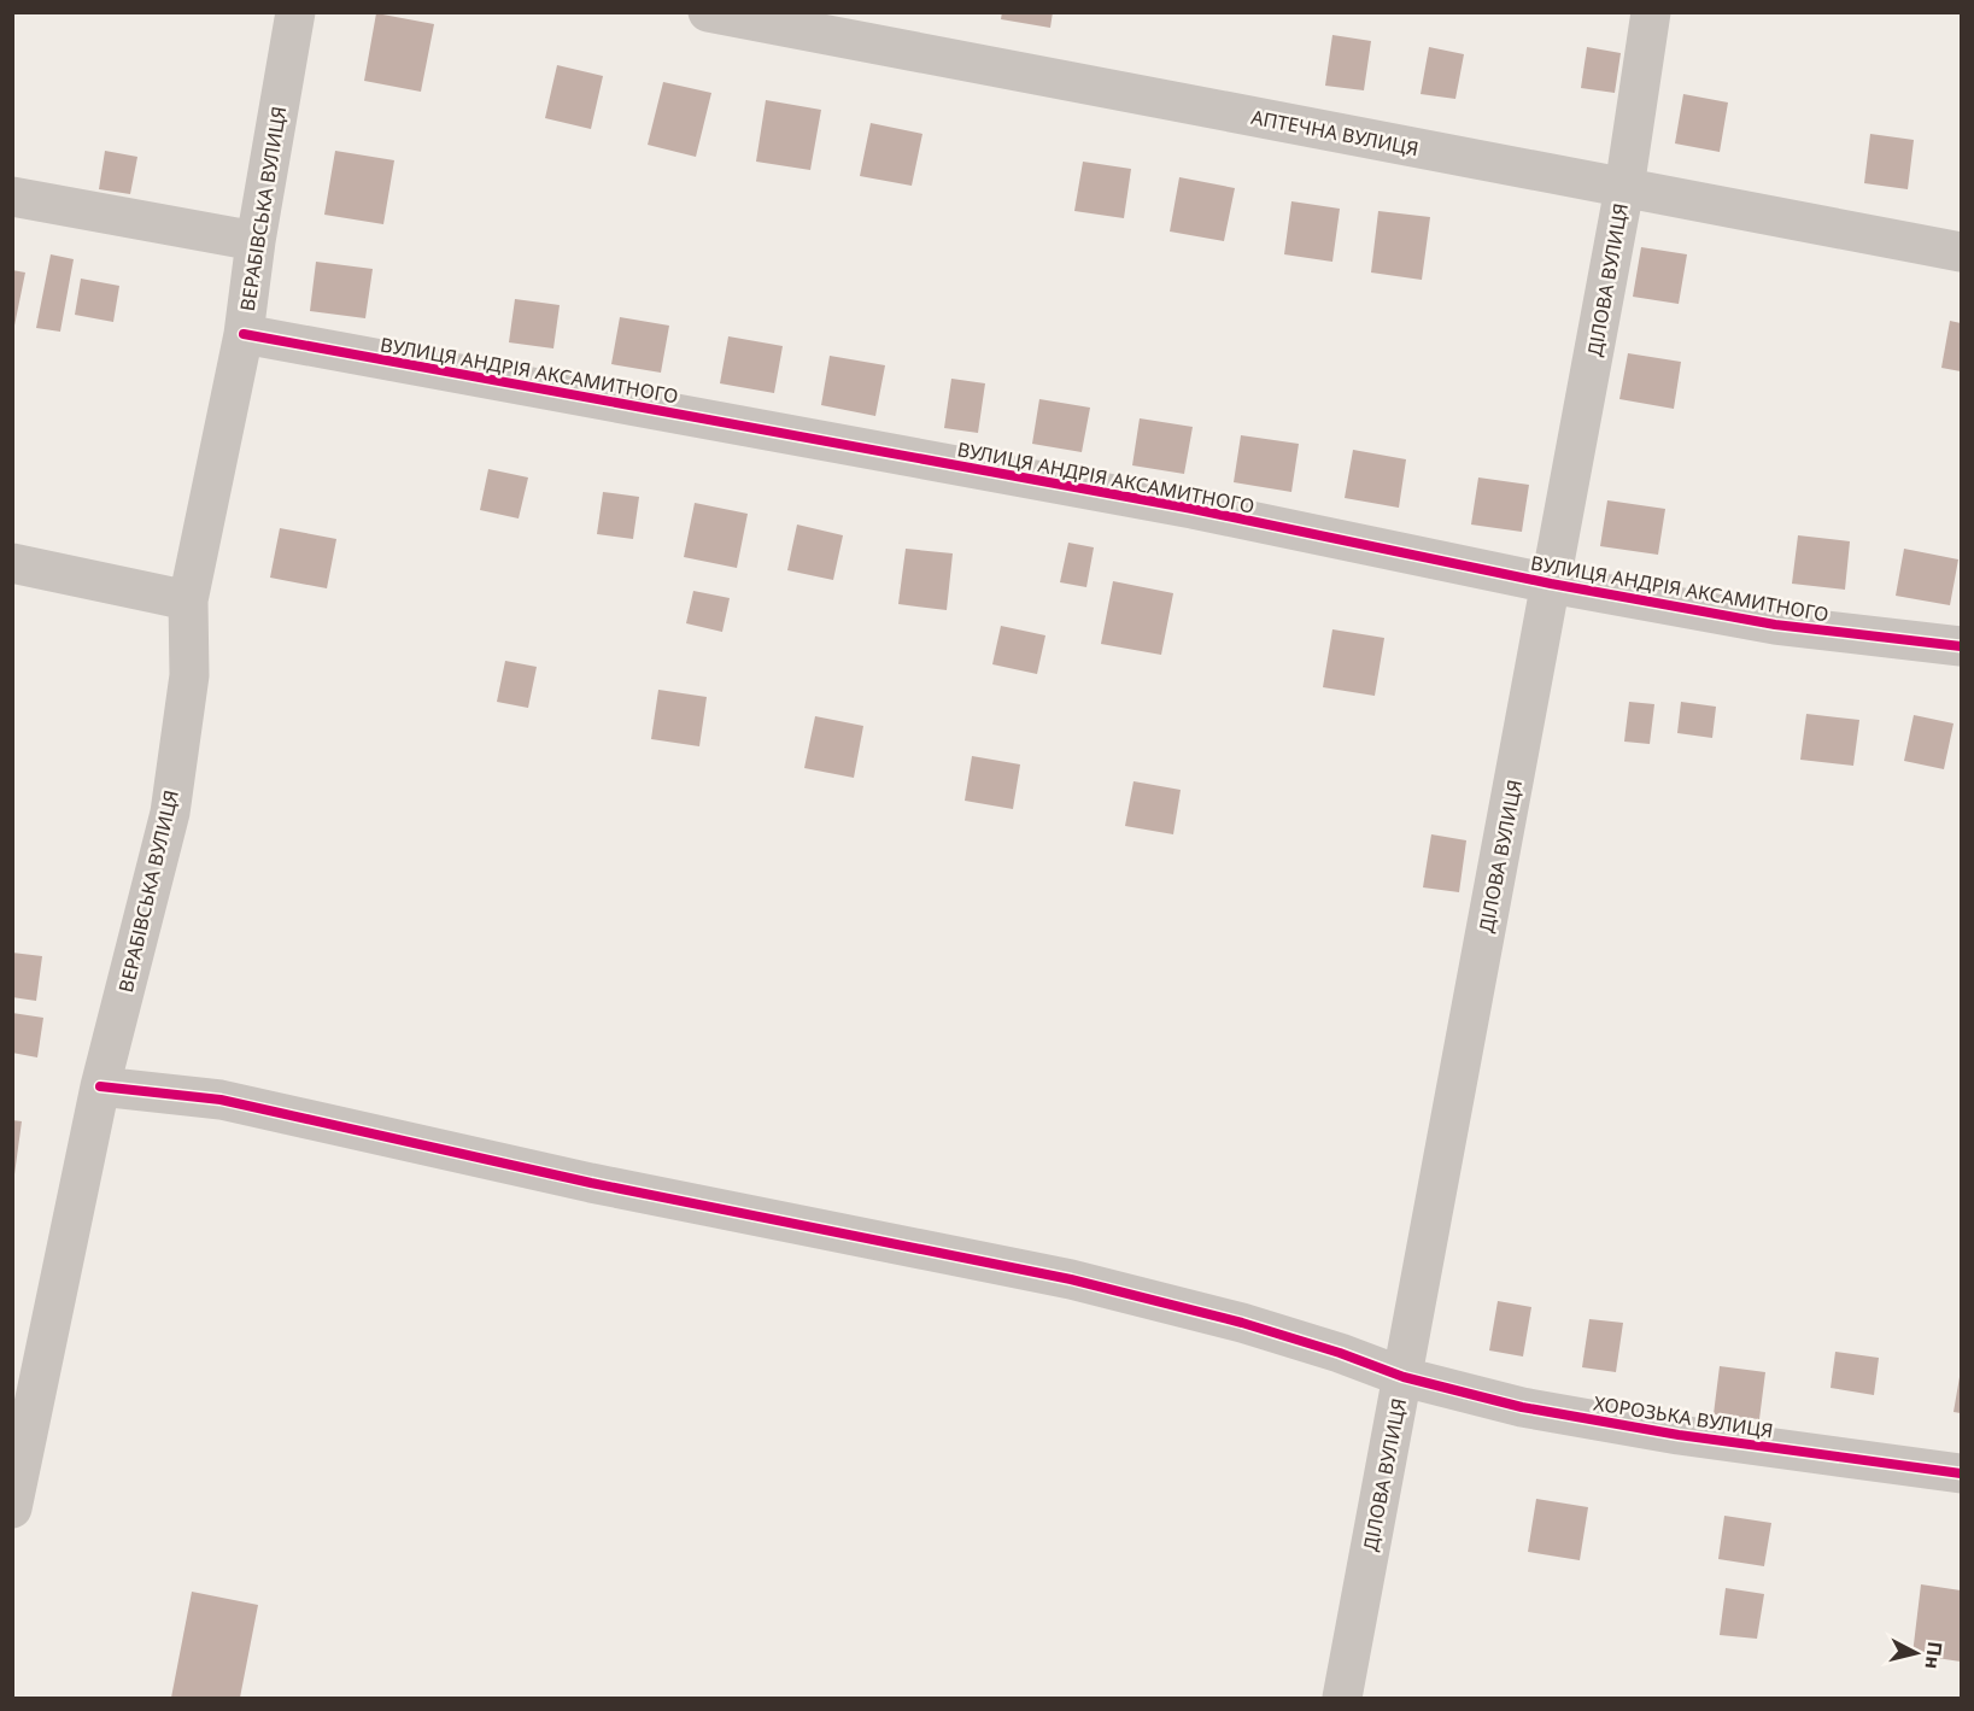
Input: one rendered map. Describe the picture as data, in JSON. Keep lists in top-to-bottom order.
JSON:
{
  "streets": {
    "street": [
      "АПТЕЧНА ВУЛИЦЯ",
      "ВЕРАБІВСЬКА ВУЛИЦЯ",
      "ДІЛОВА ВУЛИЦЯ",
      "ВУЛИЦЯ АНДРІЯ АКСАМИТНОГО",
      "ХОРОЗЬКА ВУЛИЦЯ"
    ]
  },
  "crossings": [
    ["АПТЕЧНА ВУЛИЦЯ", "ДІЛОВА ВУЛИЦЯ"],
    ["ВЕРАБІВСЬКА ВУЛИЦЯ", "ВУЛИЦЯ АНДРІЯ АКСАМИТНОГО"],
    ["ВЕРАБІВСЬКА ВУЛИЦЯ", "ХОРОЗЬКА ВУЛИЦЯ"],
    ["ДІЛОВА ВУЛИЦЯ", "ВУЛИЦЯ АНДРІЯ АКСАМИТНОГО"],
    ["ДІЛОВА ВУЛИЦЯ", "ХОРОЗЬКА ВУЛИЦЯ"]
  ],
  "north": "right"
}
